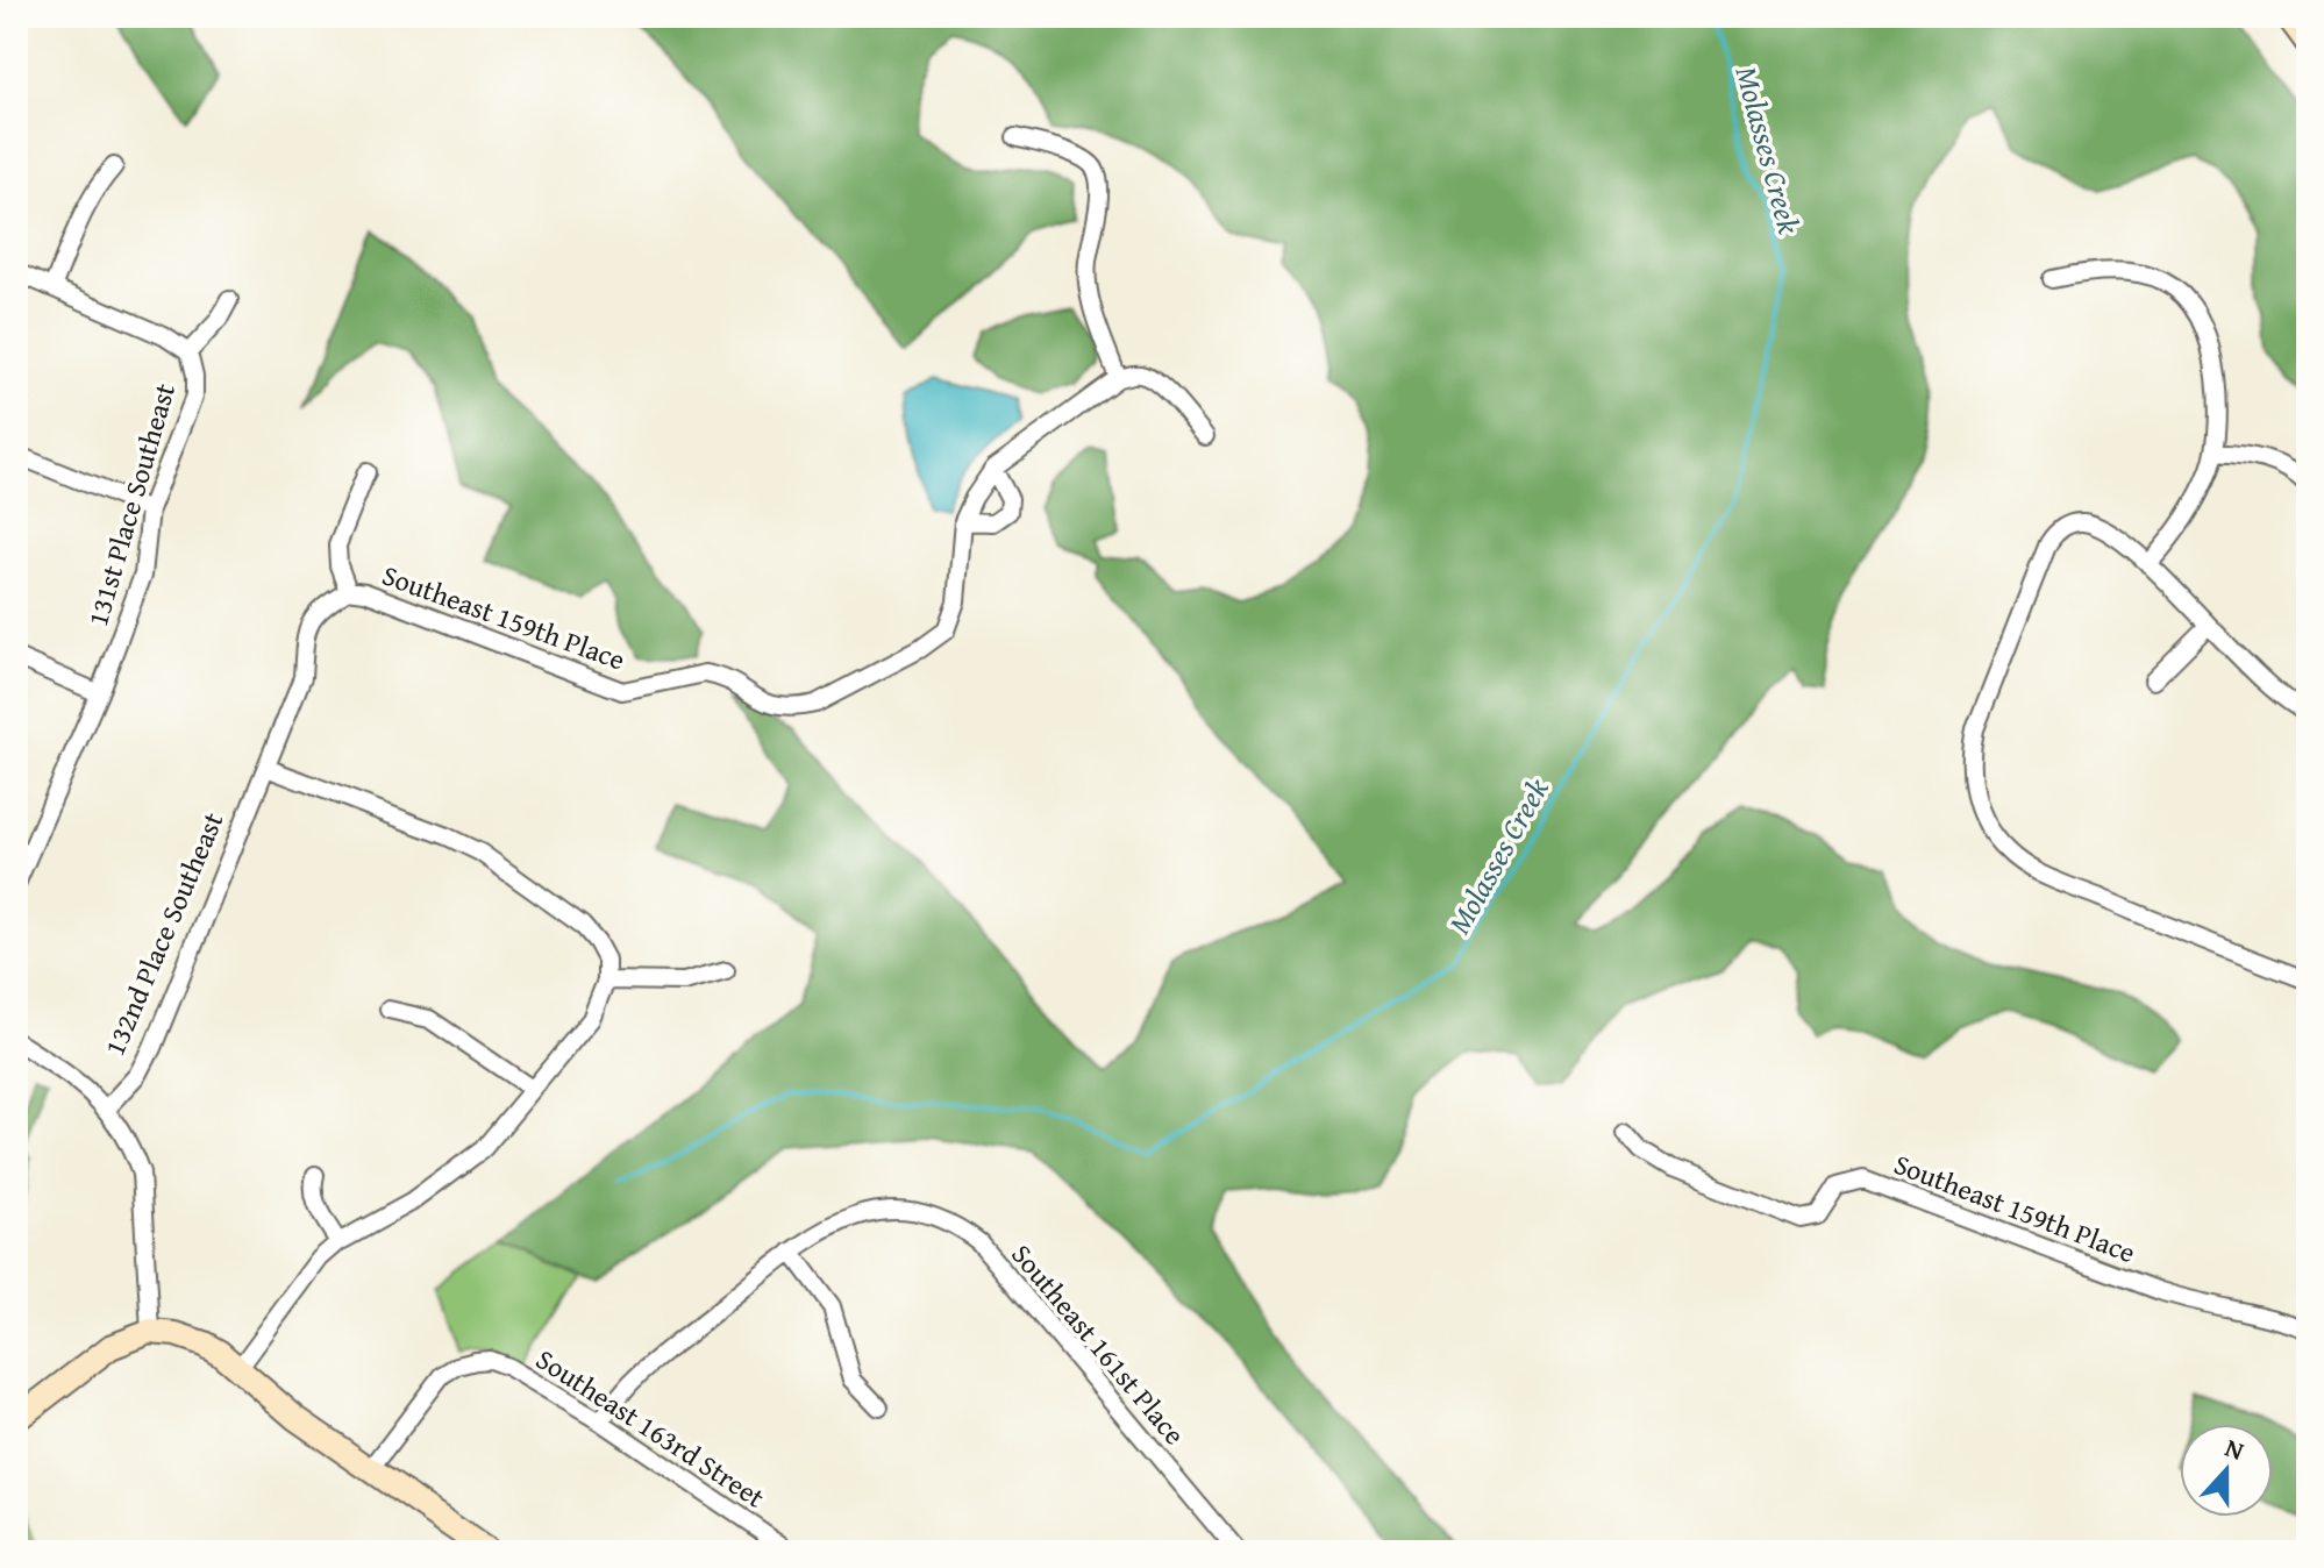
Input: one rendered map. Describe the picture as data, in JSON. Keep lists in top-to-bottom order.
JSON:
{
  "streets": {
    "street": [
      "131st Place Southeast",
      "Southeast 159th Place",
      "132nd Place Southeast",
      "Southeast 161st Place",
      "Southeast 163rd Street"
    ]
  },
  "crossings": [
    ["Southeast 159th Place", "132nd Place Southeast"]
  ],
  "water": ["Molasses Creek"],
  "north": "top"
}
